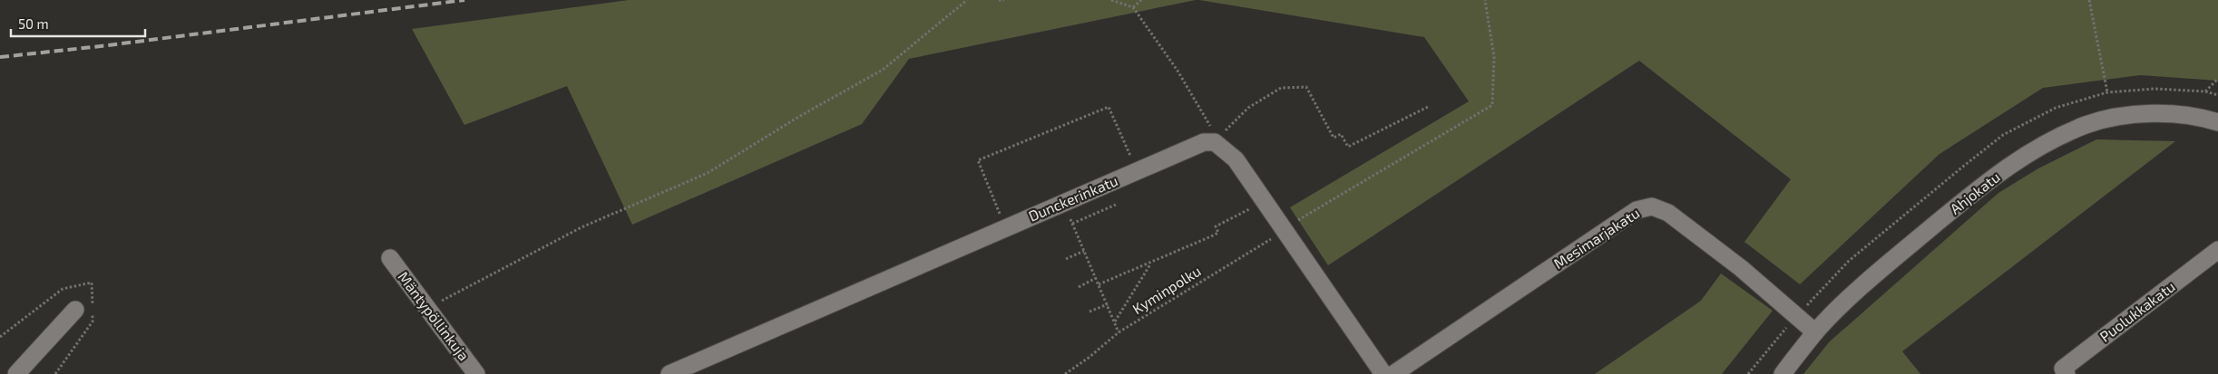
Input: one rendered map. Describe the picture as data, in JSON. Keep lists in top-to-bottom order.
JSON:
{
  "streets": {
    "street": [
      "Ahjokatu",
      "Dunckerinkatu",
      "Mesimarjakatu",
      "Puolukkakatu",
      "Mäntypöllinkuja"
    ],
    "path": ["Kyminpolku"]
  },
  "crossings": [
    ["Ahjokatu", "Mesimarjakatu"]
  ],
  "scale_bar": "50 m"
}
